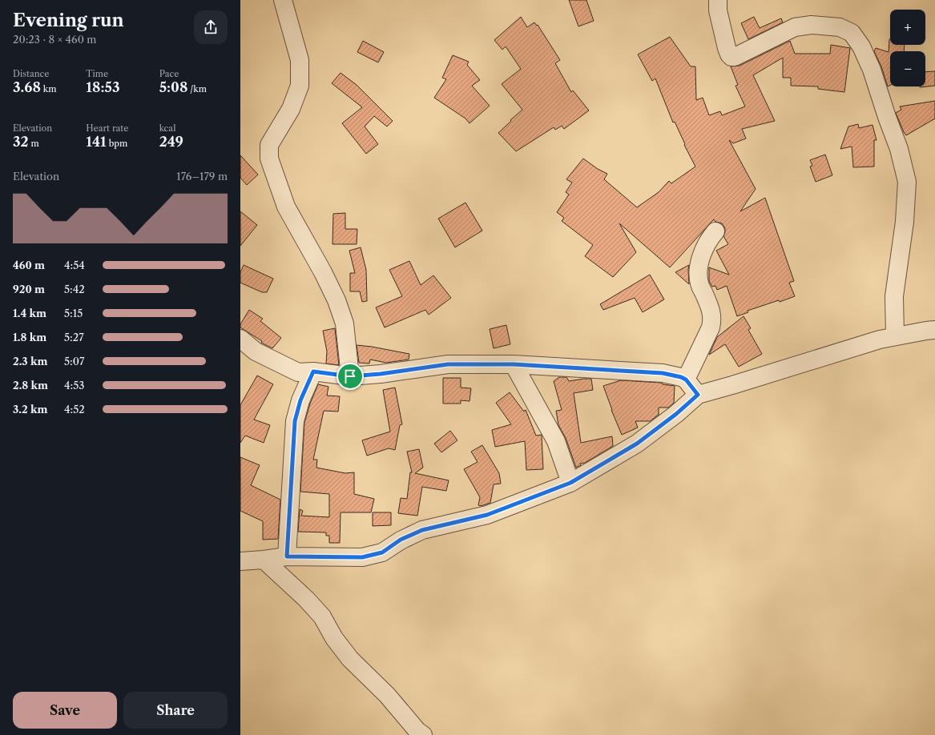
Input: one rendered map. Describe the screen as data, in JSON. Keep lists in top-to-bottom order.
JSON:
{
  "page": {
    "heading": ["Evening run", "20:23 · 8 × 460 m"],
    "map_buttons": ["+", "−"],
    "stats": [
      ["Distance", "3.68 km"],
      ["Time", "18:53"],
      ["Pace", "5:08 /km"],
      ["Elevation", "32 m"],
      ["Heart rate", "141 bpm"],
      ["kcal", "249"]
    ],
    "chart": ["Elevation", "176–179 m"],
    "list": [
      {
        "name": "460 m",
        "note": "4:54"
      },
      {
        "name": "920 m",
        "note": "5:42"
      },
      {
        "name": "1.4 km",
        "note": "5:15"
      },
      {
        "name": "1.8 km",
        "note": "5:27"
      },
      {
        "name": "2.3 km",
        "note": "5:07"
      },
      {
        "name": "2.8 km",
        "note": "4:53"
      },
      {
        "name": "3.2 km",
        "note": "4:52"
      }
    ],
    "buttons": ["Save", "Share"]
  }
}
